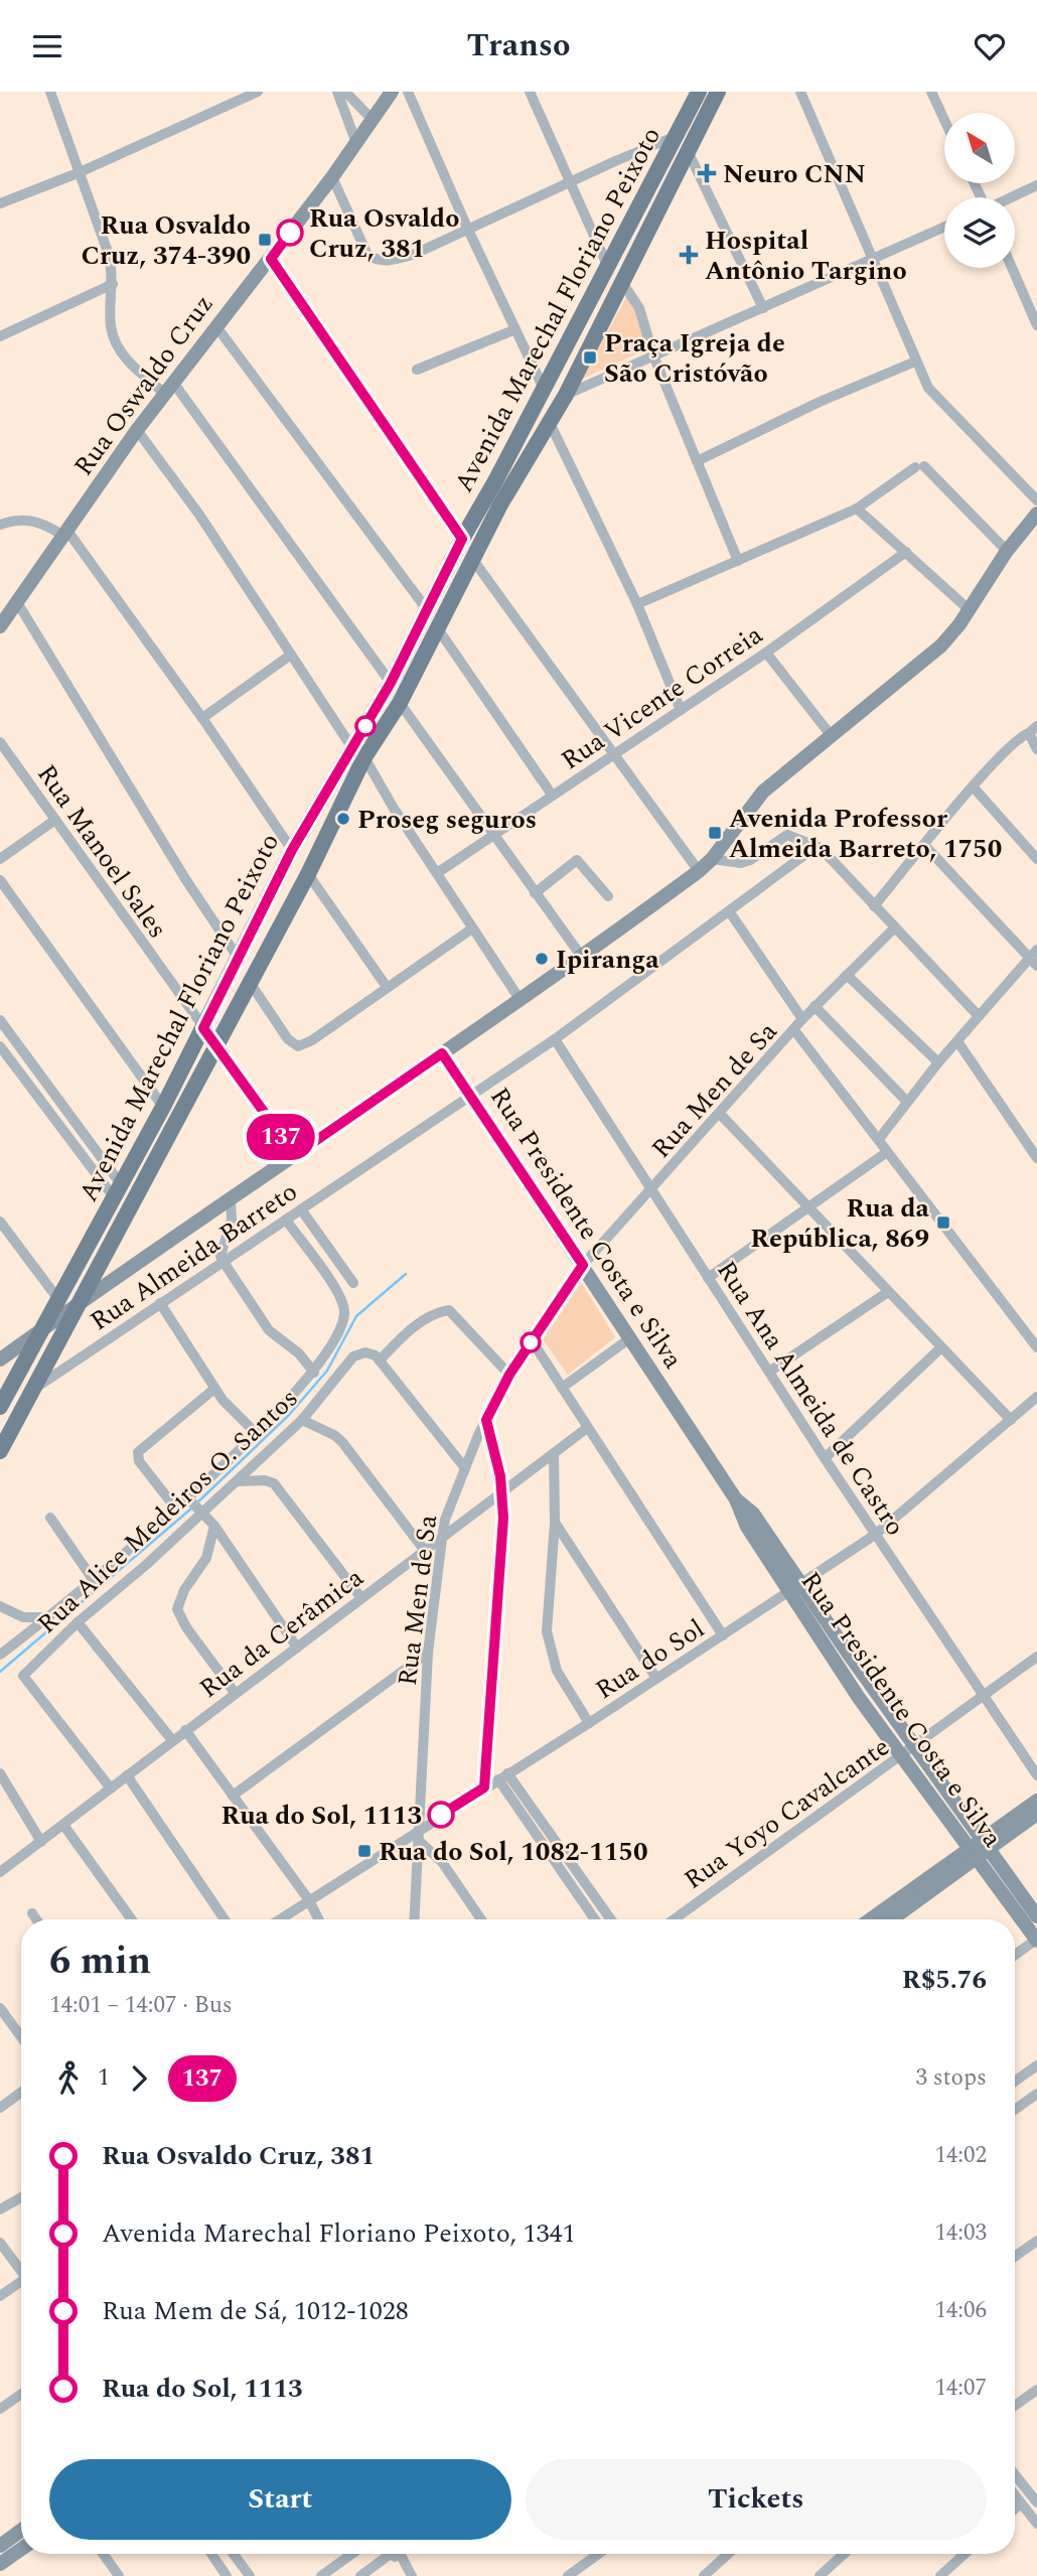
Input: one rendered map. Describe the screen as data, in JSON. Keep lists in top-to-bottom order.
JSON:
{
  "streets": {
    "main road": ["Avenida Marechal Floriano Peixoto"],
    "street": [
      "Rua Oswaldo Cruz",
      "Rua Vicente Correia",
      "Rua Manoel Sales",
      "Rua Men de Sa",
      "Rua Presidente Costa e Silva",
      "Rua Almeida Barreto",
      "Rua Ana Almeida de Castro",
      "Rua Alice Medeiros O. Santos",
      "Rua da Cerâmica",
      "Rua do Sol",
      "Rua Yoyo Cavalcante"
    ]
  },
  "crossings": [
    ["Avenida Marechal Floriano Peixoto", "Rua Manoel Sales"],
    ["Avenida Marechal Floriano Peixoto", "Rua Almeida Barreto"],
    ["Rua Men de Sa", "Rua Presidente Costa e Silva"],
    ["Rua Men de Sa", "Rua Ana Almeida de Castro"],
    ["Rua Men de Sa", "Rua da Cerâmica"],
    ["Rua Men de Sa", "Rua do Sol"],
    ["Rua Presidente Costa e Silva", "Rua Almeida Barreto"],
    ["Rua Presidente Costa e Silva", "Rua do Sol"],
    ["Rua Presidente Costa e Silva", "Rua Yoyo Cavalcante"],
    ["Rua Almeida Barreto", "Rua Ana Almeida de Castro"],
    ["Rua Almeida Barreto", "Rua Alice Medeiros O. Santos"],
    ["Rua Ana Almeida de Castro", "Rua do Sol"],
    ["Rua Ana Almeida de Castro", "Rua Yoyo Cavalcante"],
    ["Rua Alice Medeiros O. Santos", "Rua da Cerâmica"]
  ],
  "places": {
    "health": ["Neuro CNN", "Hospital Antônio Targino"],
    "other": [
      "Rua Osvaldo Cruz, 381",
      "Proseg seguros",
      "Ipiranga",
      "Rua do Sol, 1113"
    ],
    "transit": [
      "Rua Osvaldo Cruz, 374-390",
      "Praça Igreja de São Cristóvão",
      "Avenida Professor Almeida Barreto, 1750",
      "Rua da República, 869",
      "Rua do Sol, 1082-1150"
    ]
  },
  "lines": ["bus line 137"],
  "north": "top left",
  "page": {
    "header": "Transo",
    "on_map": "137",
    "heading": ["6 min", "14:01 – 14:07 · Bus", "R$5.76"],
    "legs": ["1", "137", "3 stops"],
    "list": [
      {
        "name": "Rua Osvaldo Cruz, 381",
        "value": "14:02"
      },
      {
        "name": "Avenida Marechal Floriano Peixoto, 1341",
        "value": "14:03"
      },
      {
        "name": "Rua Mem de Sá, 1012-1028",
        "value": "14:06"
      },
      {
        "name": "Rua do Sol, 1113",
        "value": "14:07"
      }
    ],
    "buttons": ["Start", "Tickets"]
  }
}
